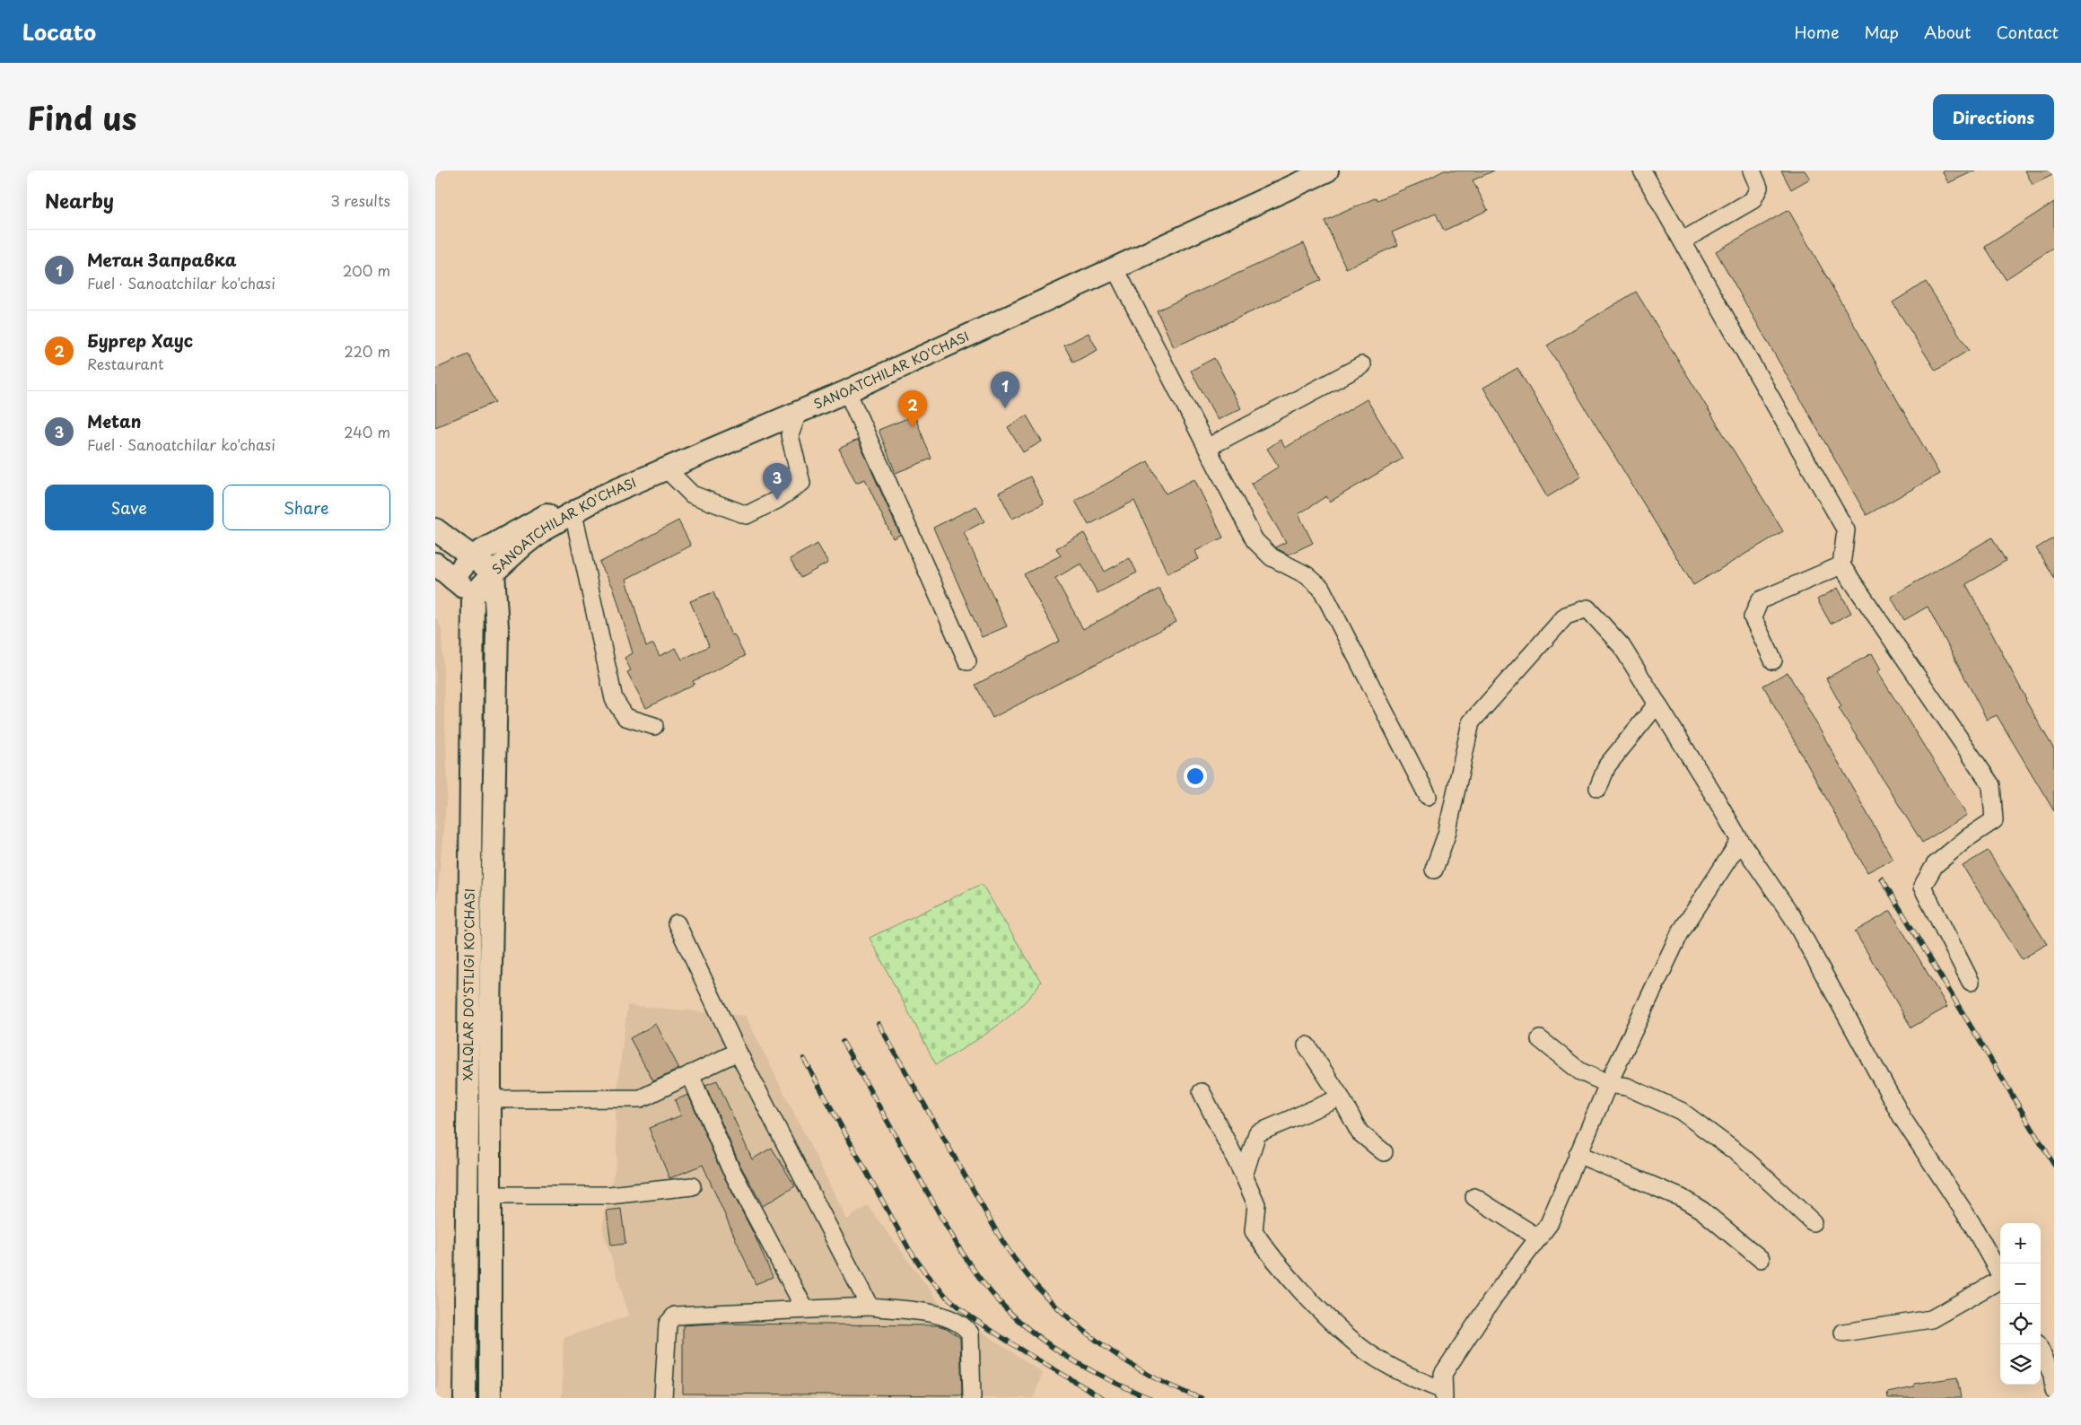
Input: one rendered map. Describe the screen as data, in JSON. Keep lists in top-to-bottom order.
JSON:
{
  "streets": {
    "main road": ["SANOATCHILAR KO'CHASI", "XALQLAR DO'STLIGI KO'CHASI"]
  },
  "crossings": [
    ["SANOATCHILAR KO'CHASI", "XALQLAR DO'STLIGI KO'CHASI"]
  ],
  "page": {
    "header": "Locato",
    "nav": [
      "Home",
      "Map",
      "About",
      "Contact"
    ],
    "title": "Find us",
    "buttons": [
      "Directions",
      ["Save", "Share"]
    ],
    "heading": ["Nearby", "3 results"],
    "list": [
      {
        "mark": "1",
        "name": "Метан Заправка",
        "note": "Fuel · Sanoatchilar ko'chasi",
        "value": "200 m"
      },
      {
        "mark": "2",
        "name": "Бургер Хаус",
        "note": "Restaurant",
        "value": "220 m"
      },
      {
        "mark": "3",
        "name": "Metan",
        "note": "Fuel · Sanoatchilar ko'chasi",
        "value": "240 m"
      }
    ],
    "pins": ["1", "2", "3"],
    "map_buttons": ["+", "−"]
  }
}
